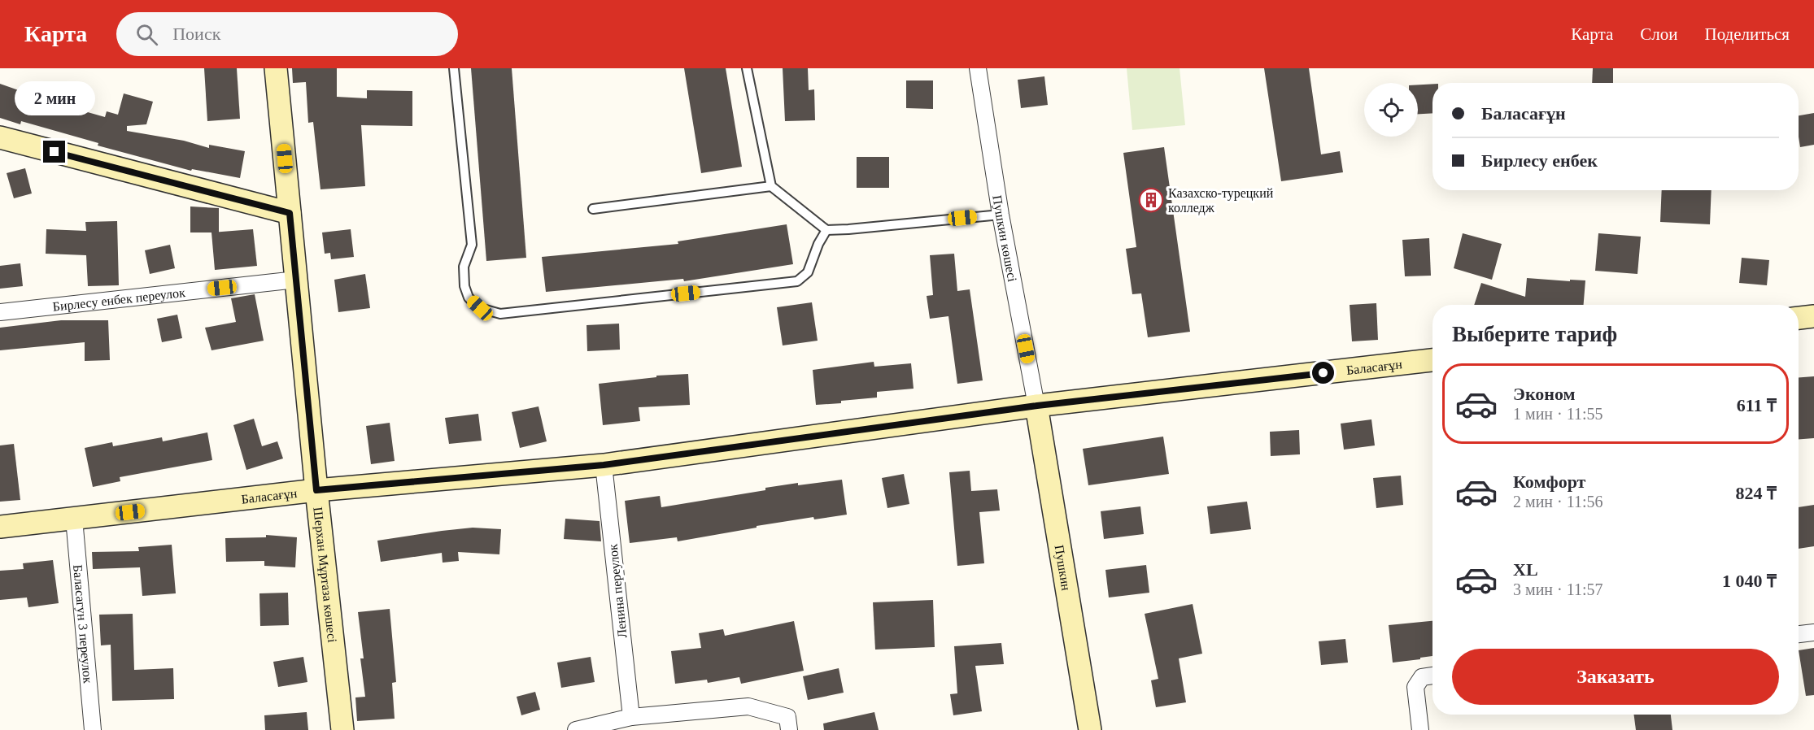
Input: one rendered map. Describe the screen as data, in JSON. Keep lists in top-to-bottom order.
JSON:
{
  "streets": {
    "street": [
      "Пушкин көшесі",
      "Бирлесу енбек переулок",
      "Баласағұн",
      "Пушкин",
      "Шерхан Мұртаза көшесі",
      "Ленина переулок",
      "Баласагун 3 переулок"
    ]
  },
  "crossings": [
    ["Пушкин көшесі", "Баласағұн"],
    ["Пушкин көшесі", "Пушкин"],
    ["Бирлесу енбек переулок", "Шерхан Мұртаза көшесі"],
    ["Баласағұн", "Пушкин"],
    ["Баласағұн", "Шерхан Мұртаза көшесі"],
    ["Баласағұн", "Ленина переулок"],
    ["Баласағұн", "Баласагун 3 переулок"]
  ],
  "places": {
    "building": ["Казахско-турецкий колледж"]
  },
  "page": {
    "header": "Карта",
    "search": "Поиск",
    "nav": ["Карта", "Слои", "Поделиться"],
    "bubble": "2 мин",
    "banner": ["Баласағұн", "Бирлесу енбек"],
    "heading": "Выберите тариф",
    "list": [
      {
        "name": "Эконом",
        "note": "1 мин · 11:55",
        "value": "611 ₸"
      },
      {
        "name": "Комфорт",
        "note": "2 мин · 11:56",
        "value": "824 ₸"
      },
      {
        "name": "XL",
        "note": "3 мин · 11:57",
        "value": "1 040 ₸"
      }
    ],
    "buttons": "Заказать"
  }
}
